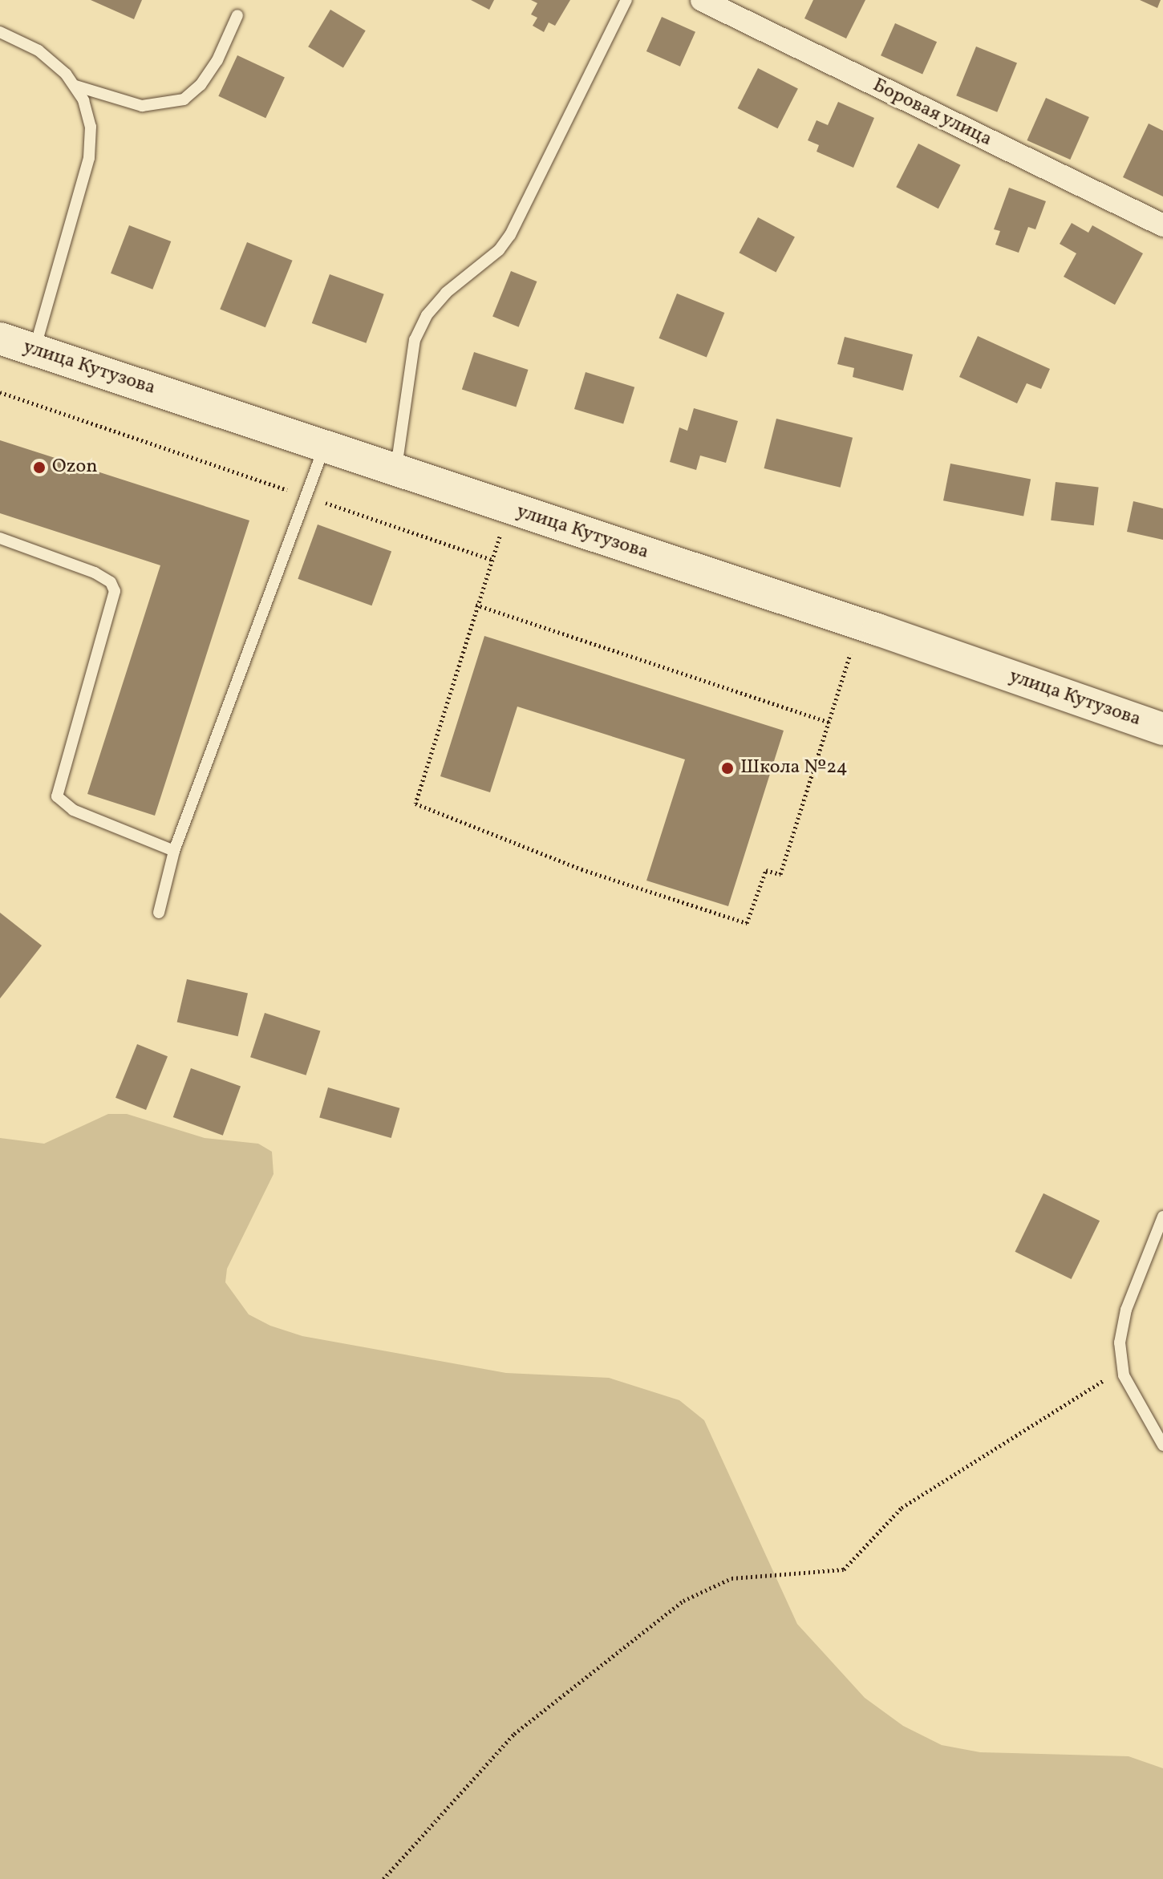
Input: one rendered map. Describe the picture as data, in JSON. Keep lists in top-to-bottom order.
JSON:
{
  "streets": {
    "main road": ["улица Кутузова"],
    "street": ["Боровая улица"]
  },
  "places": ["Ozon", "Школа №24"]
}
